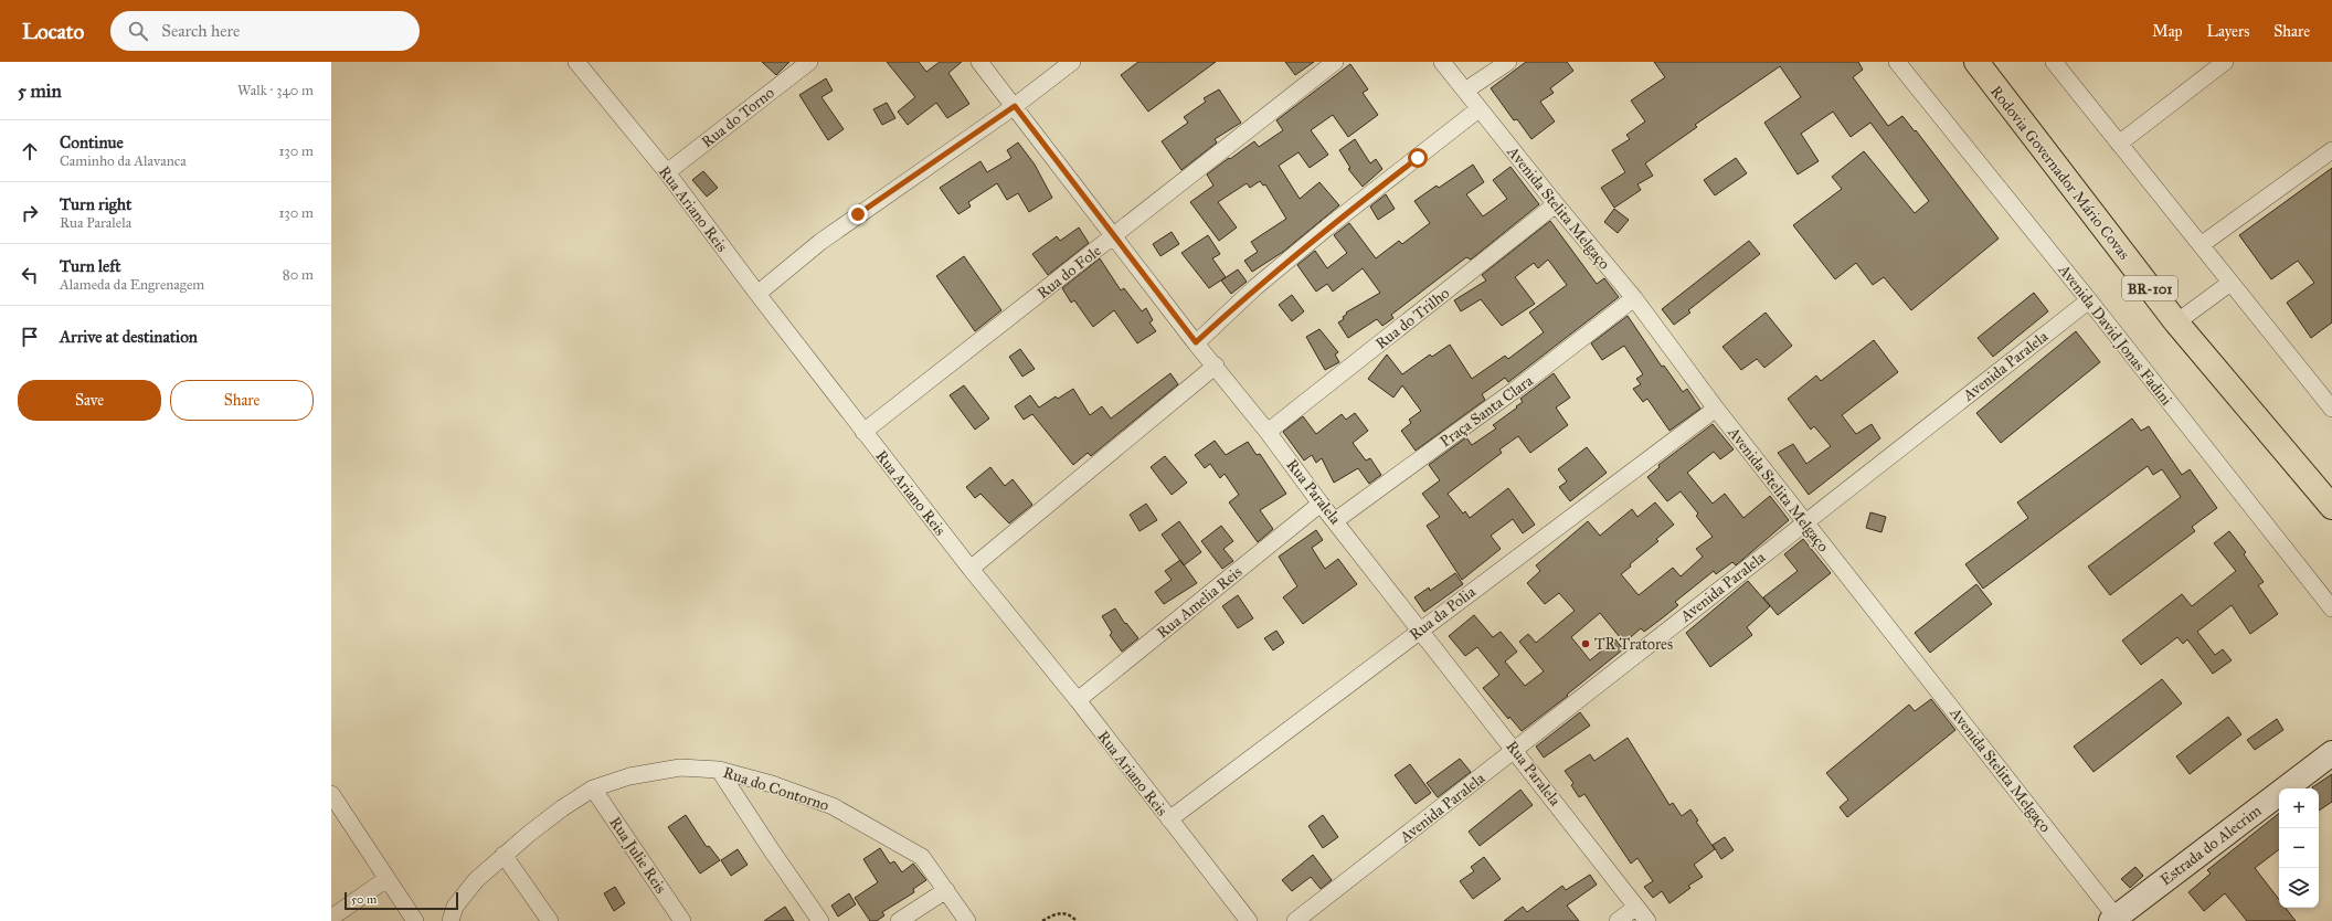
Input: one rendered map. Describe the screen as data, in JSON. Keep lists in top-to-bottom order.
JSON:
{
  "streets": {
    "highway": ["Rodovia Governador Mário Covas", "BR-101"],
    "street": [
      "Rua do Torno",
      "Avenida Stelita Melgaço",
      "Rua Ariano Reis",
      "Rua do Fole",
      "Rua do Trilho",
      "Avenida David Jonas Fadini",
      "Avenida Paralela",
      "Praça Santa Clara",
      "Rua Paralela",
      "Rua Amelia Reis",
      "Rua da Polia",
      "Rua do Contorno",
      "Estrada do Alecrim",
      "Rua Julie Reis"
    ]
  },
  "crossings": [
    ["Rua do Torno", "Rua Ariano Reis"],
    ["Avenida Stelita Melgaço", "Rua do Trilho"],
    ["Avenida Stelita Melgaço", "Avenida Paralela"],
    ["Avenida Stelita Melgaço", "Praça Santa Clara"],
    ["Avenida Stelita Melgaço", "Rua da Polia"],
    ["Avenida Stelita Melgaço", "Estrada do Alecrim"],
    ["Rua Ariano Reis", "Rua do Fole"],
    ["Rua Ariano Reis", "Rua Amelia Reis"],
    ["Rua Ariano Reis", "Rua da Polia"],
    ["Rua do Fole", "Rua Paralela"],
    ["Rua do Trilho", "Rua Paralela"],
    ["Avenida David Jonas Fadini", "Avenida Paralela"],
    ["Avenida Paralela", "Rua Paralela"],
    ["Praça Santa Clara", "Rua Paralela"],
    ["Rua Paralela", "Rua Amelia Reis"],
    ["Rua Paralela", "Rua da Polia"],
    ["Rua do Contorno", "Rua Julie Reis"]
  ],
  "places": ["TR Tratores"],
  "scale_bar": "50 m",
  "page": {
    "header": "Locato",
    "search": "Search here",
    "nav": ["Map", "Layers", "Share"],
    "heading": ["5 min", "Walk · 340 m"],
    "list": [
      ["Continue", "Caminho da Alavanca", "130 m"],
      ["Turn right", "Rua Paralela", "130 m"],
      ["Turn left", "Alameda da Engrenagem", "80 m"],
      "Arrive at destination"
    ],
    "buttons": ["Save", "Share"],
    "map_buttons": ["+", "−"],
    "scale": "50 m"
  }
}
